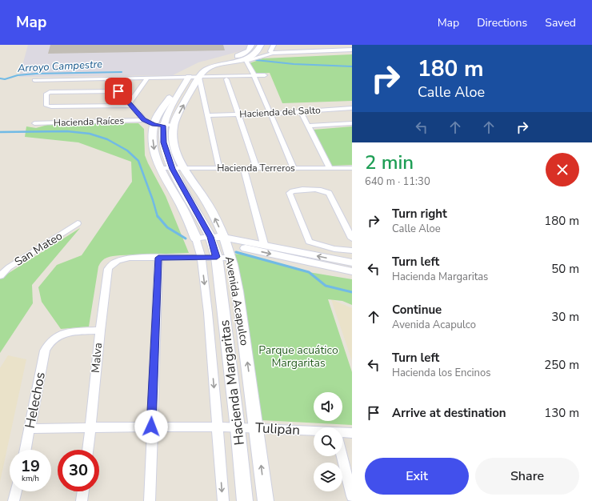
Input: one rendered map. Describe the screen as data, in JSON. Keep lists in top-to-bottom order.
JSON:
{
  "streets": {
    "street": [
      "Hacienda del Salto",
      "Hacienda Raíces",
      "Hacienda Terreros",
      "San Mateo",
      "Avenida Acapulco",
      "Malva",
      "Hacienda Margaritas",
      "Helechos",
      "Tulipán"
    ]
  },
  "crossings": [
    ["Hacienda Terreros", "Avenida Acapulco"],
    ["Avenida Acapulco", "Hacienda Margaritas"],
    ["Avenida Acapulco", "Tulipán"],
    ["Malva", "Helechos"],
    ["Malva", "Tulipán"],
    ["Hacienda Margaritas", "Tulipán"],
    ["Helechos", "Tulipán"]
  ],
  "water": ["Arroyo Campestre"],
  "parks": ["Parque acuático Margaritas"],
  "page": {
    "header": "Map",
    "nav": ["Map", "Directions", "Saved"],
    "turn": ["180 m", "Calle Aloe"],
    "heading": ["2 min", "640 m · 11:30"],
    "list": [
      {
        "name": "Turn right",
        "note": "Calle Aloe",
        "value": "180 m"
      },
      {
        "name": "Turn left",
        "note": "Hacienda Margaritas",
        "value": "50 m"
      },
      {
        "name": "Continue",
        "note": "Avenida Acapulco",
        "value": "30 m"
      },
      {
        "name": "Turn left",
        "note": "Hacienda los Encinos",
        "value": "250 m"
      },
      {
        "name": "Arrive at destination",
        "value": "130 m"
      }
    ],
    "speed": "19 km/h",
    "limit": "30",
    "buttons": ["Exit", "Share"]
  }
}
